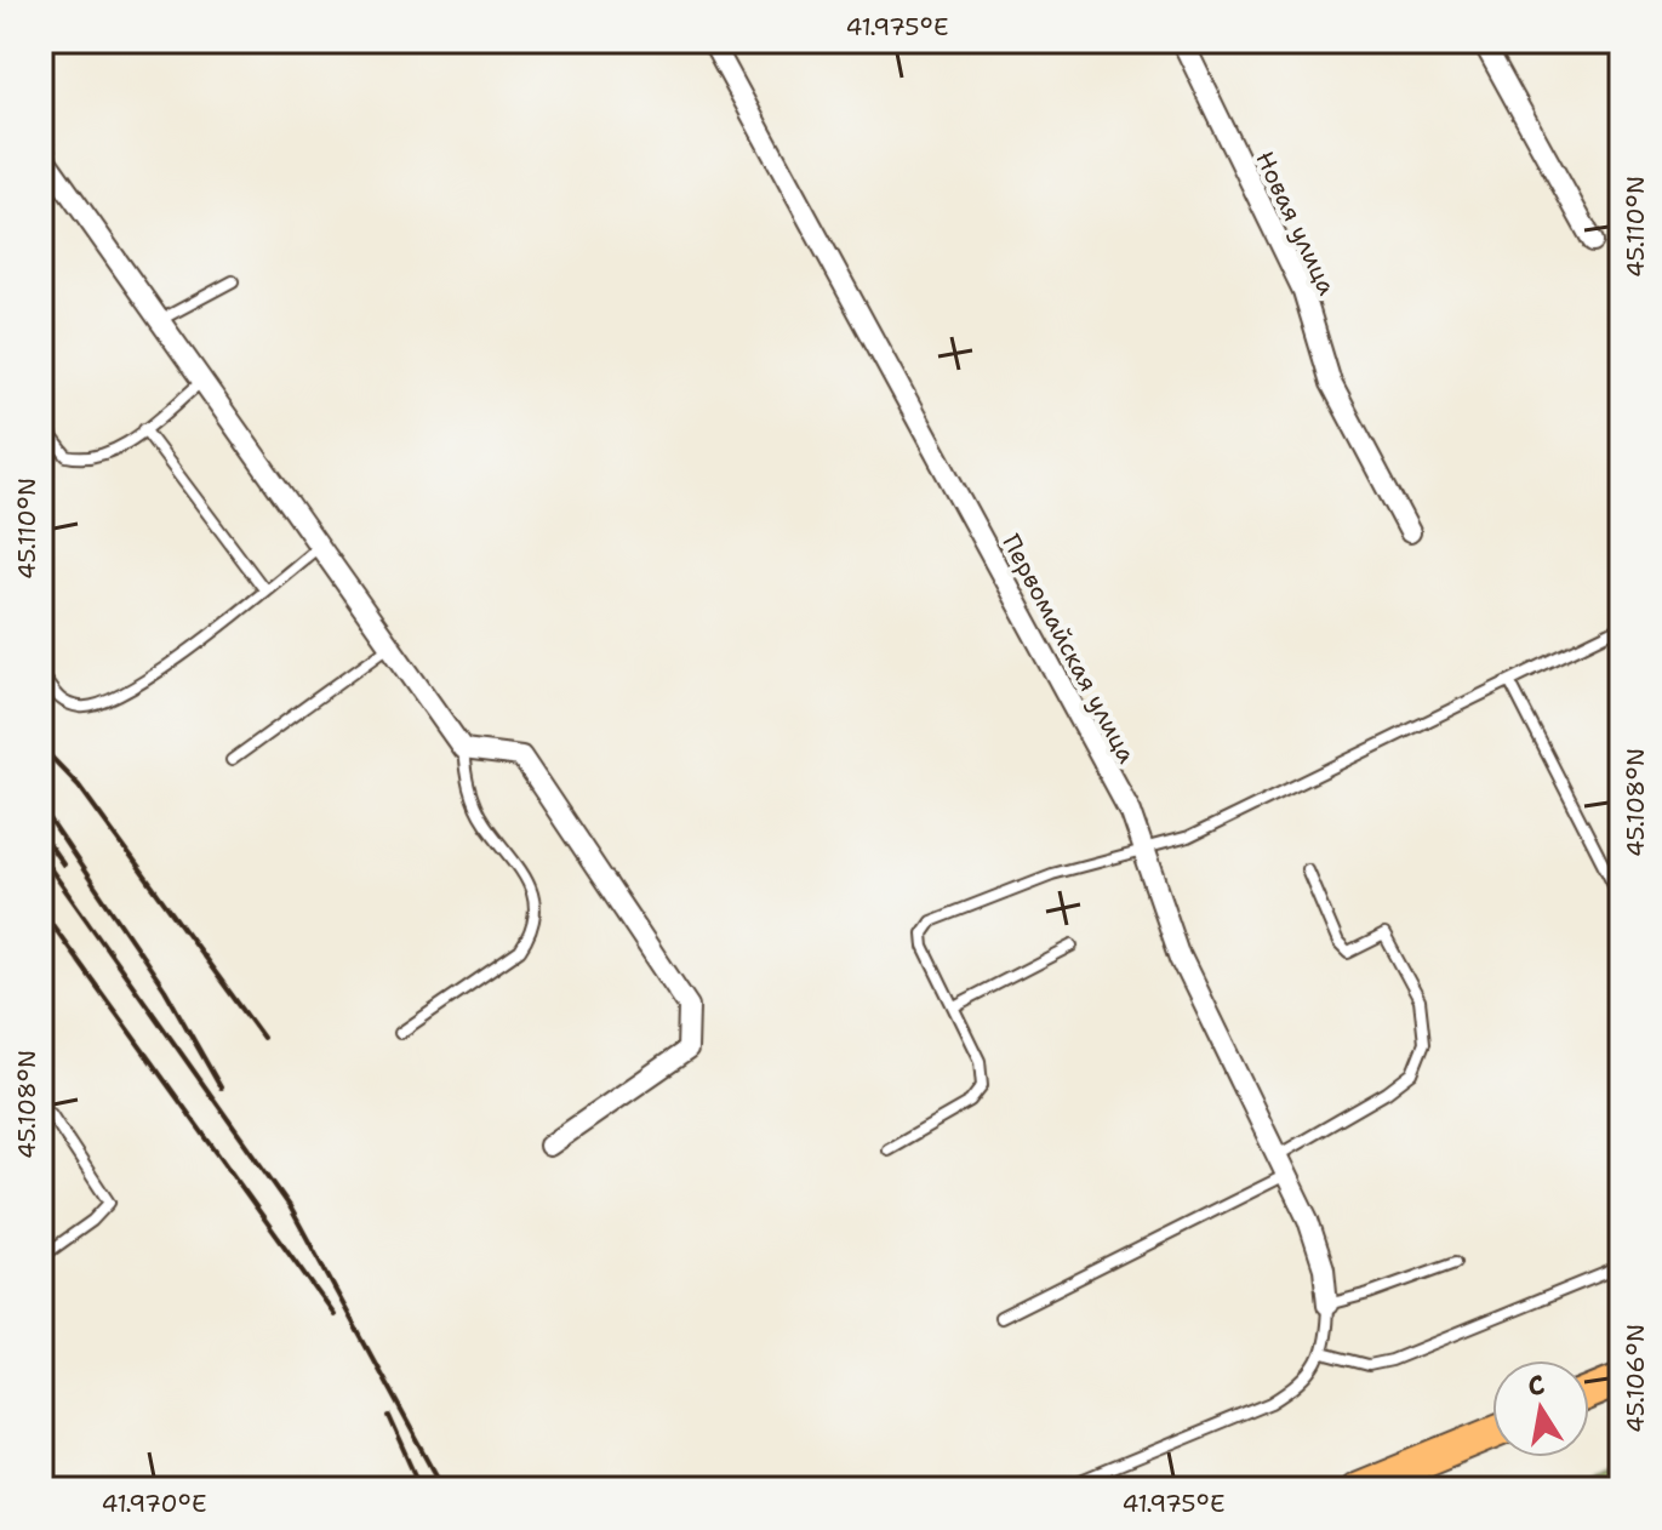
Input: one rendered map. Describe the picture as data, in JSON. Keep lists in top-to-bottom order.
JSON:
{
  "streets": {
    "street": ["Новая улица", "Первомайская улица"]
  },
  "north": "top",
  "coordinates": [
    "41.975°E",
    "45.110°N",
    "45.108°N",
    "45.106°N",
    "41.970°E"
  ]
}
